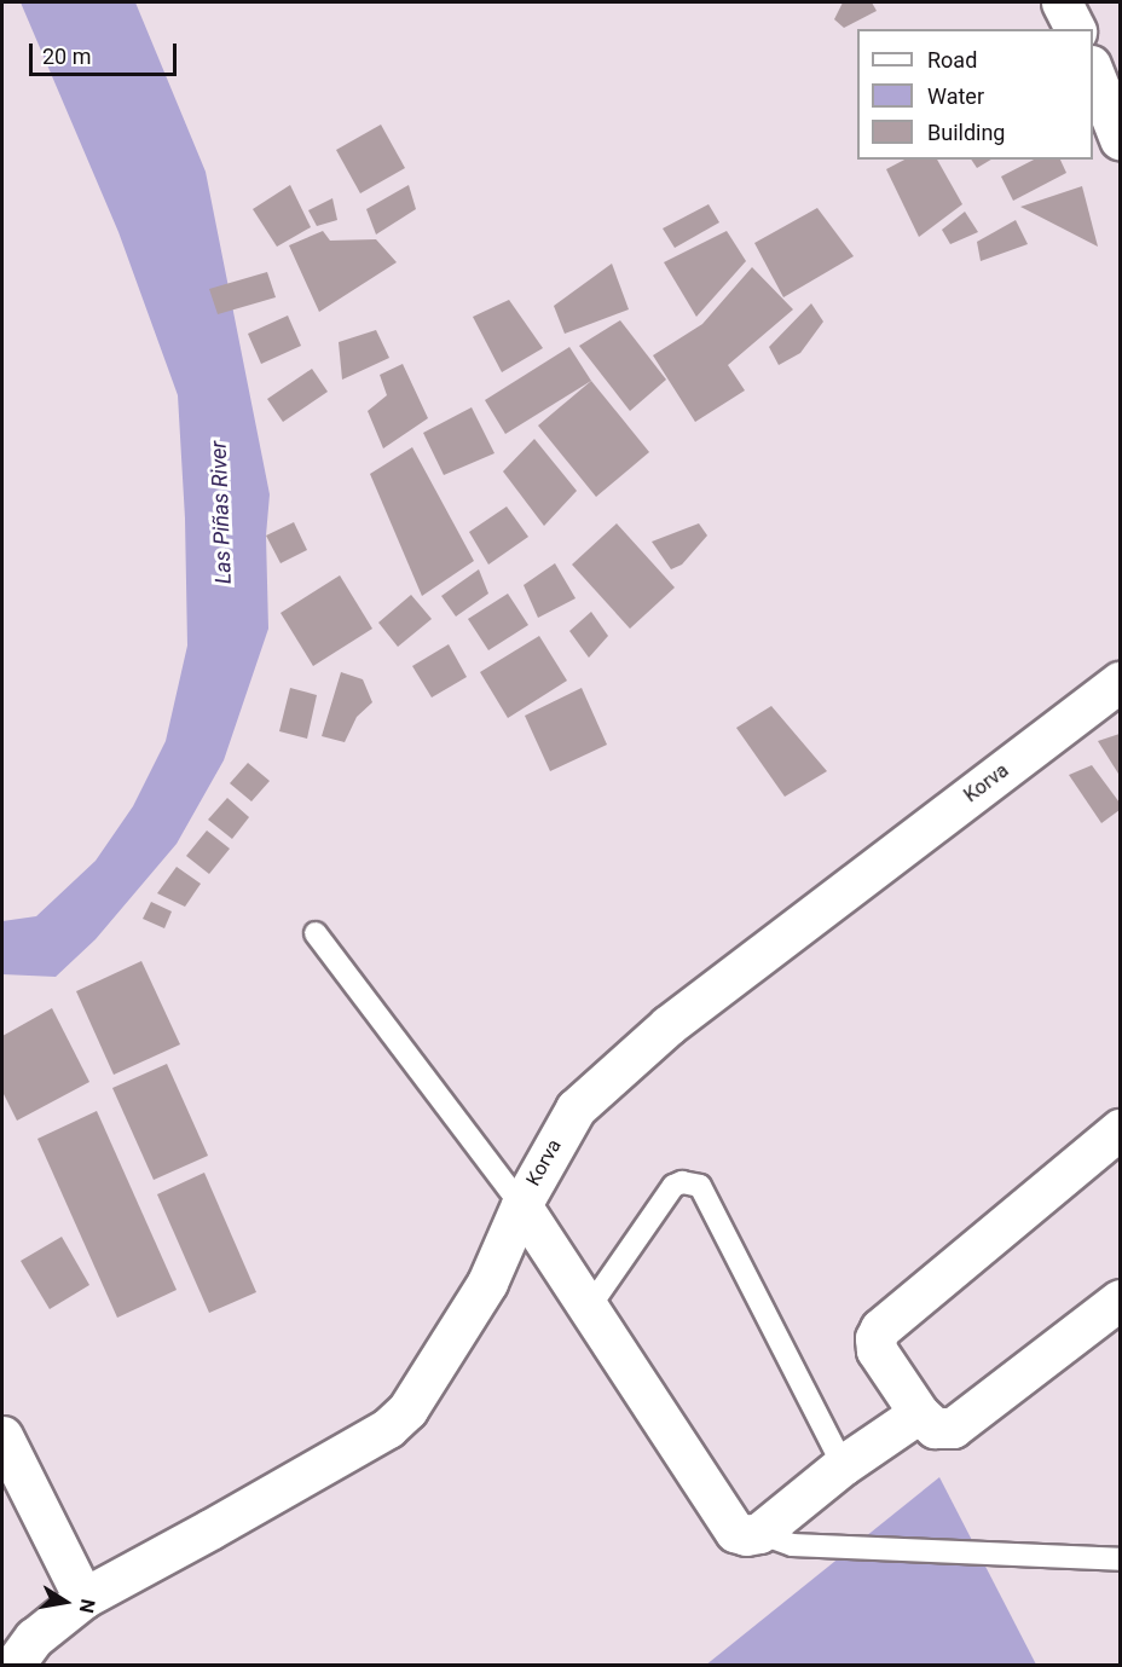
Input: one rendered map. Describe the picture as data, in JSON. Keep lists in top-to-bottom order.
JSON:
{
  "streets": {
    "street": ["Korva"]
  },
  "water": ["Las Piñas River"],
  "legend": ["Road", "Water", "Building"],
  "scale_bar": "20 m",
  "north": "right"
}
